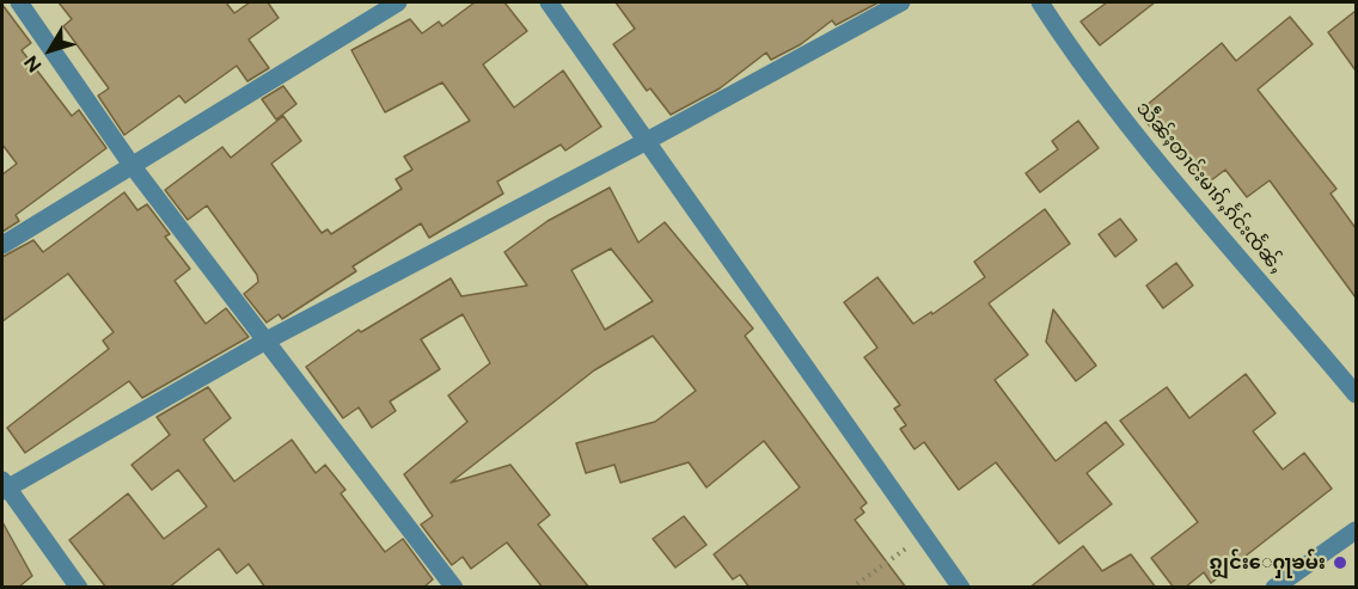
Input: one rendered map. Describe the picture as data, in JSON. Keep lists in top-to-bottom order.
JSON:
{
  "streets": {
    "street": ["သဵၼ်ႈတၢင်းမၢၵ်ႇၵႅင်းၸႅၼ်ႇ"]
  },
  "places": ["ၵျွင်းေႁႃၶမ်း"],
  "north": "bottom left"
}
